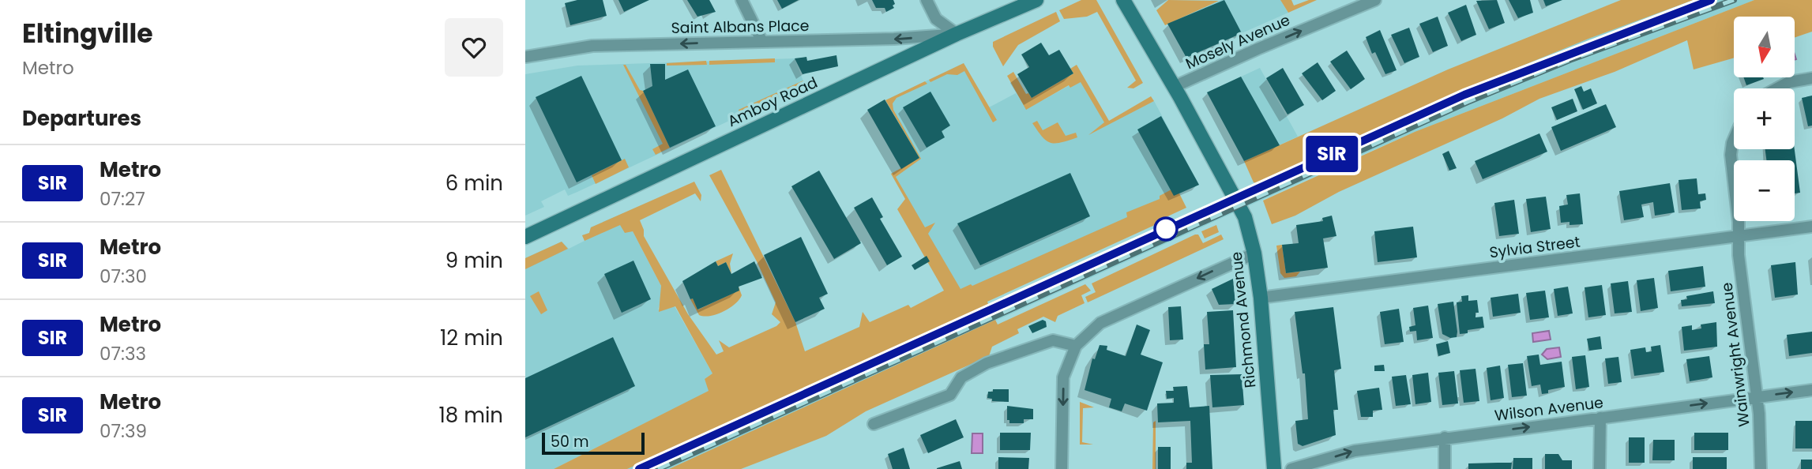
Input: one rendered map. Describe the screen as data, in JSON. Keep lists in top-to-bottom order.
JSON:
{
  "streets": {
    "main road": ["Amboy Road", "Richmond Avenue"],
    "street": [
      "Saint Albans Place",
      "Mosely Avenue",
      "Sylvia Street",
      "Wainwright Avenue",
      "Wilson Avenue"
    ]
  },
  "crossings": [
    ["Saint Albans Place", "Amboy Road"],
    ["Mosely Avenue", "Richmond Avenue"],
    ["Sylvia Street", "Richmond Avenue"],
    ["Sylvia Street", "Wainwright Avenue"],
    ["Wainwright Avenue", "Wilson Avenue"]
  ],
  "one_way": ["Saint Albans Place", "Mosely Avenue", "Wilson Avenue"],
  "lines": ["metro line SIR"],
  "scale_bar": "50 m",
  "north": "bottom",
  "page": {
    "heading": [
      ["Eltingville", "Metro"],
      "Departures"
    ],
    "on_map": "SIR",
    "map_buttons": ["+", "−"],
    "list": [
      {
        "mark": "SIR",
        "name": "Metro",
        "note": "07:27",
        "value": "6 min"
      },
      {
        "mark": "SIR",
        "name": "Metro",
        "note": "07:30",
        "value": "9 min"
      },
      {
        "mark": "SIR",
        "name": "Metro",
        "note": "07:33",
        "value": "12 min"
      },
      {
        "mark": "SIR",
        "name": "Metro",
        "note": "07:39",
        "value": "18 min"
      }
    ],
    "scale": "50 m"
  }
}
